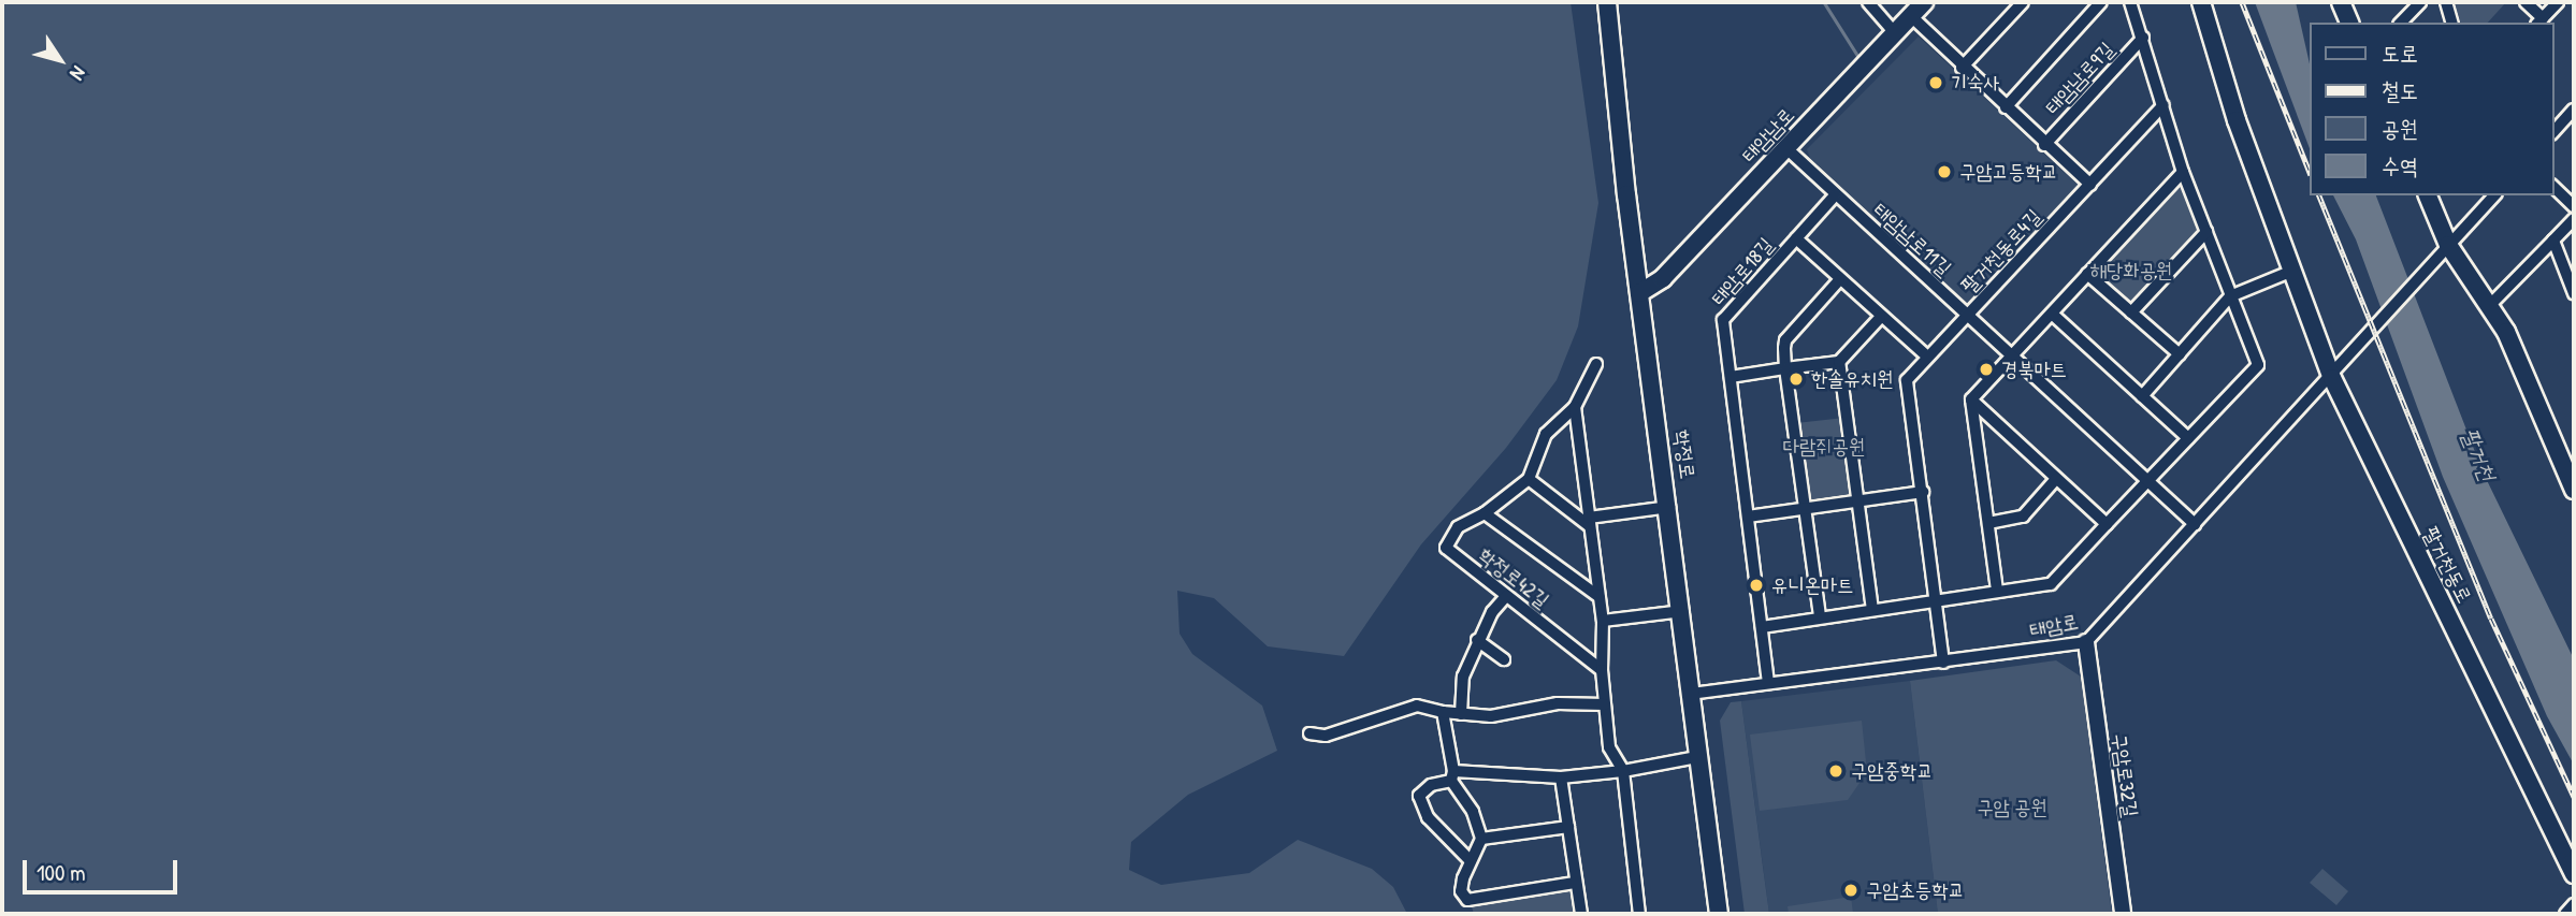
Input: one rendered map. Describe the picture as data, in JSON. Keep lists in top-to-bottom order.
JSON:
{
  "streets": {
    "main road": ["태암남로", "학정로", "팔거천동로"],
    "street": [
      "태암남로9길",
      "태암남로11길",
      "팔거천동로4길",
      "태암로18길",
      "학정로42길",
      "태암로",
      "구암로32길"
    ]
  },
  "crossings": [
    ["태암남로9길", "태암남로"],
    ["태암남로9길", "팔거천동로4길"],
    ["태암남로", "태암남로11길"],
    ["태암남로", "학정로"],
    ["태암남로11길", "팔거천동로4길"],
    ["태암남로11길", "태암로18길"],
    ["태암남로11길", "태암로"],
    ["팔거천동로4길", "태암로"],
    ["태암로18길", "태암로"],
    ["학정로", "태암로"],
    ["팔거천동로", "태암로"],
    ["태암로", "구암로32길"]
  ],
  "water": ["팔거천"],
  "parks": ["해당화공원", "다람쥐공원", "구암 공원"],
  "places": [
    "기숙사",
    "구암고등학교",
    "경북마트",
    "한솔유치원",
    "유니온마트",
    "구암중학교",
    "구암초등학교"
  ],
  "legend": [
    "도로",
    "철도",
    "공원",
    "수역"
  ],
  "scale_bar": "100 m",
  "north": "bottom right"
}
